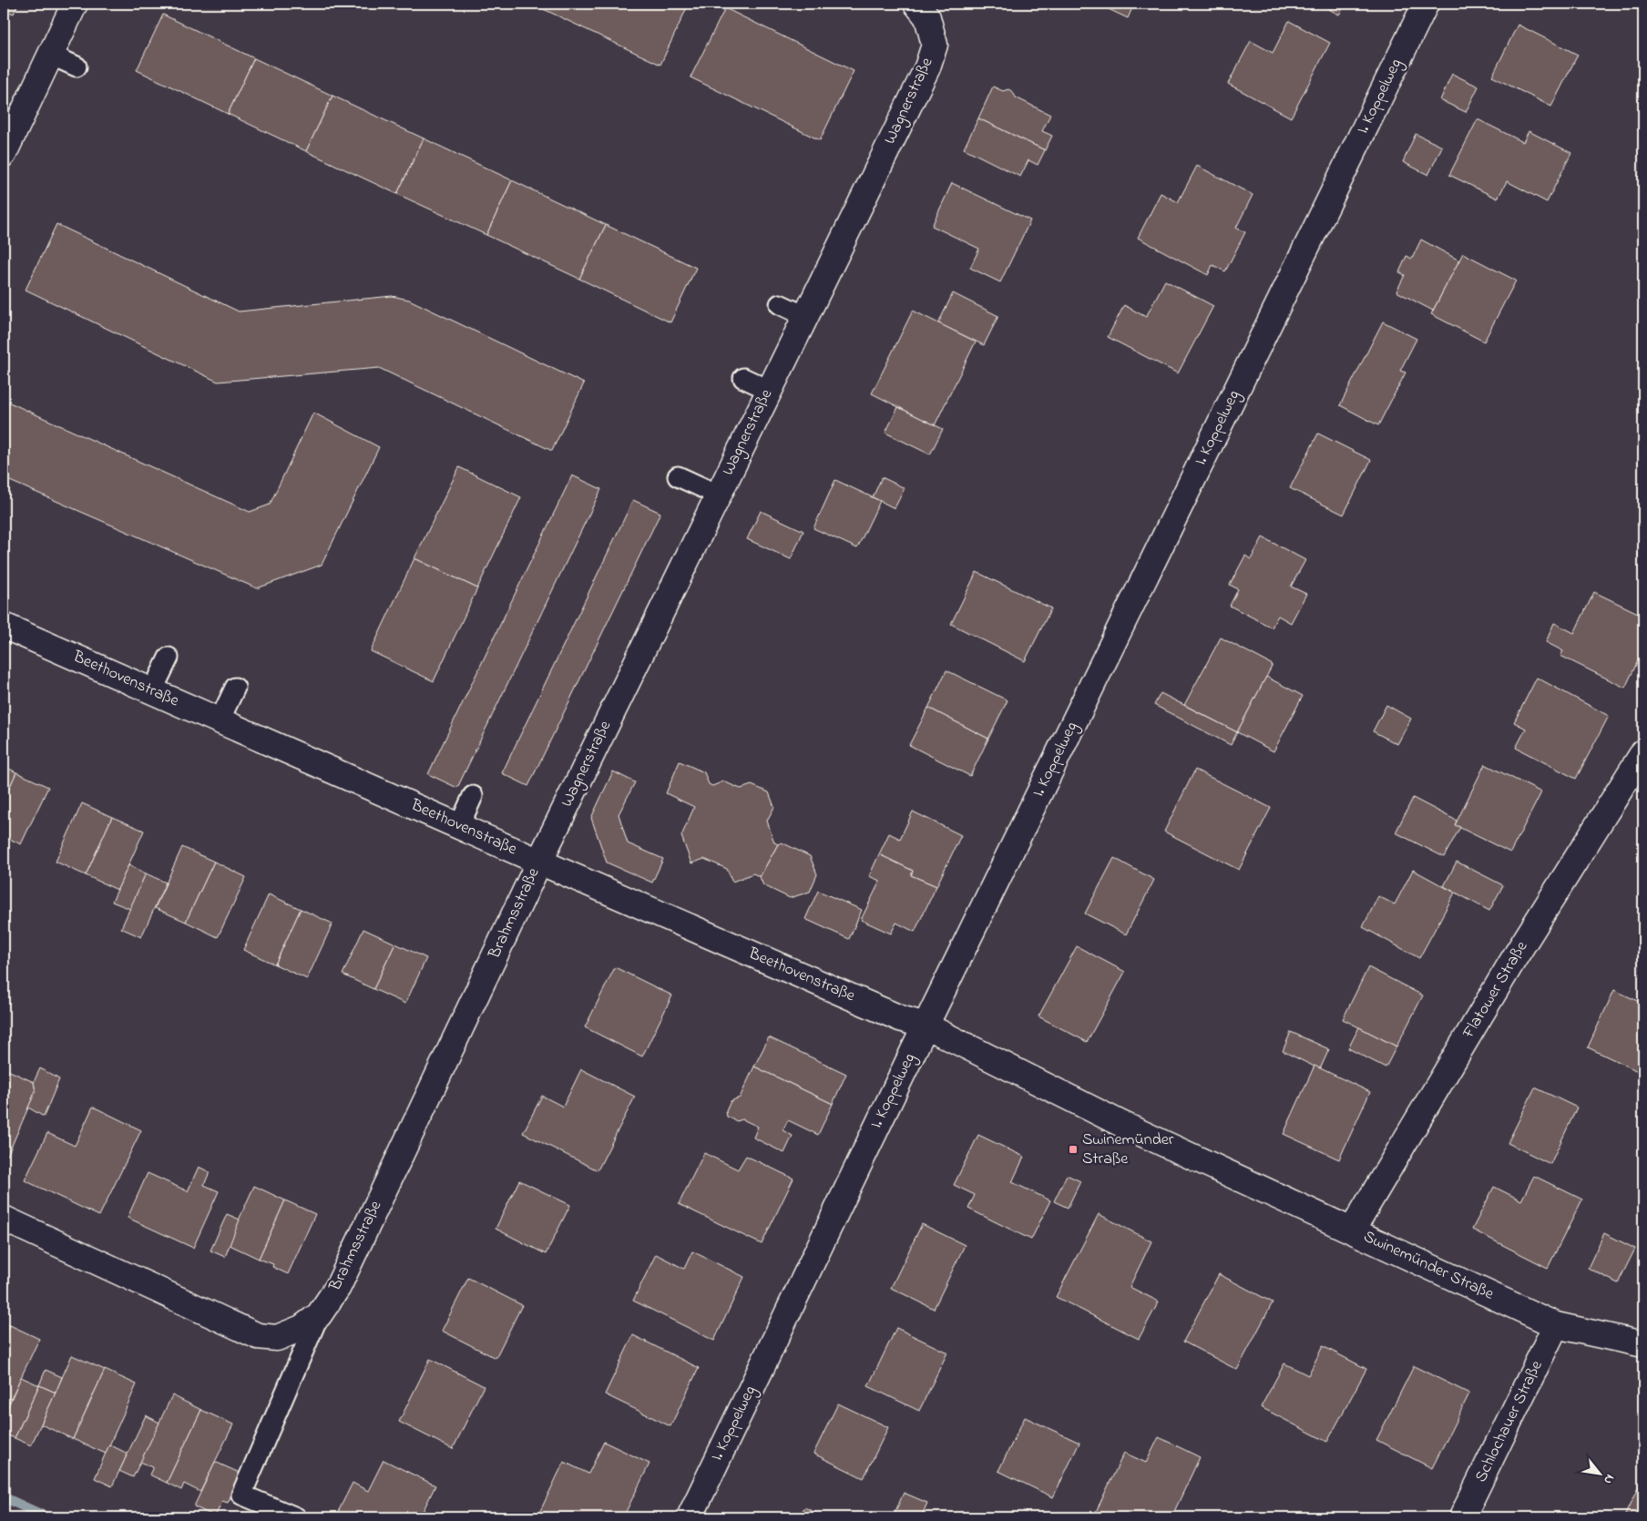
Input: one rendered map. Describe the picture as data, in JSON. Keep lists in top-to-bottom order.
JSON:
{
  "streets": {
    "street": [
      "I. Koppelweg",
      "Wagnerstraße",
      "Beethovenstraße",
      "Brahmsstraße",
      "Flatower Straße",
      "Swinemünder Straße",
      "Schlochauer Straße"
    ]
  },
  "crossings": [
    ["I. Koppelweg", "Beethovenstraße"],
    ["I. Koppelweg", "Swinemünder Straße"],
    ["Wagnerstraße", "Beethovenstraße"],
    ["Wagnerstraße", "Brahmsstraße"],
    ["Beethovenstraße", "Brahmsstraße"],
    ["Beethovenstraße", "Swinemünder Straße"],
    ["Flatower Straße", "Swinemünder Straße"],
    ["Swinemünder Straße", "Schlochauer Straße"]
  ],
  "places": {
    "transit": ["Swinemünder Straße"]
  },
  "north": "bottom right"
}
